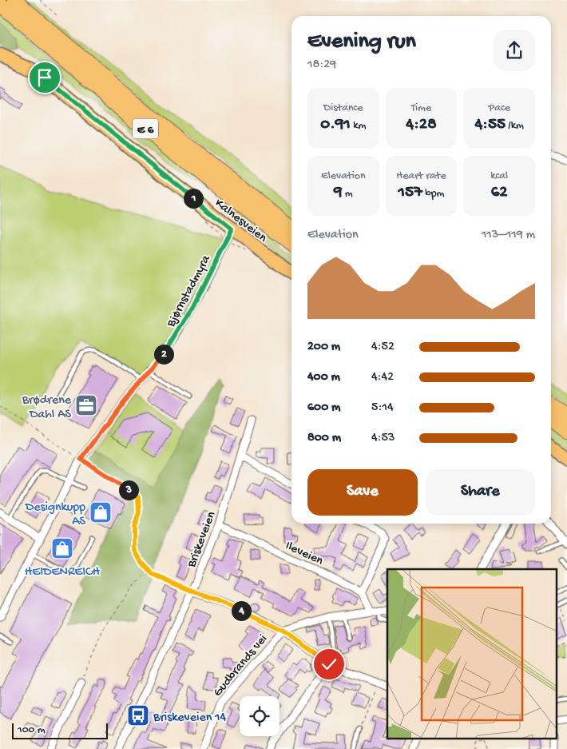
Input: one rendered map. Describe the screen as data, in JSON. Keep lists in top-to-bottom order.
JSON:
{
  "streets": {
    "highway": ["E 6"],
    "main road": ["Kalnesveien"],
    "street": [
      "Bjørnstadmyra",
      "Briskeveien",
      "Ileveien",
      "Gudbrands vei"
    ]
  },
  "crossings": [
    ["Kalnesveien", "Bjørnstadmyra"],
    ["Briskeveien", "Ileveien"]
  ],
  "places": {
    "office": ["Brødrene Dahl AS"],
    "shop": ["Designkupp AS", "HEIDENREICH"],
    "bus stop": ["Briskeveien 14"]
  },
  "scale_bar": "100 m",
  "page": {
    "heading": ["Evening run", "18:29"],
    "stats": [
      ["Distance", "0.91 km"],
      ["Time", "4:28"],
      ["Pace", "4:55 /km"],
      ["Elevation", "9 m"],
      ["Heart rate", "157 bpm"],
      ["kcal", "62"]
    ],
    "pins": [
      "1",
      "2",
      "3",
      "4"
    ],
    "chart": ["Elevation", "113–119 m"],
    "list": [
      {
        "name": "200 m",
        "note": "4:52"
      },
      {
        "name": "400 m",
        "note": "4:42"
      },
      {
        "name": "600 m",
        "note": "5:14"
      },
      {
        "name": "800 m",
        "note": "4:53"
      }
    ],
    "buttons": ["Save", "Share"],
    "scale": "100 m"
  }
}
